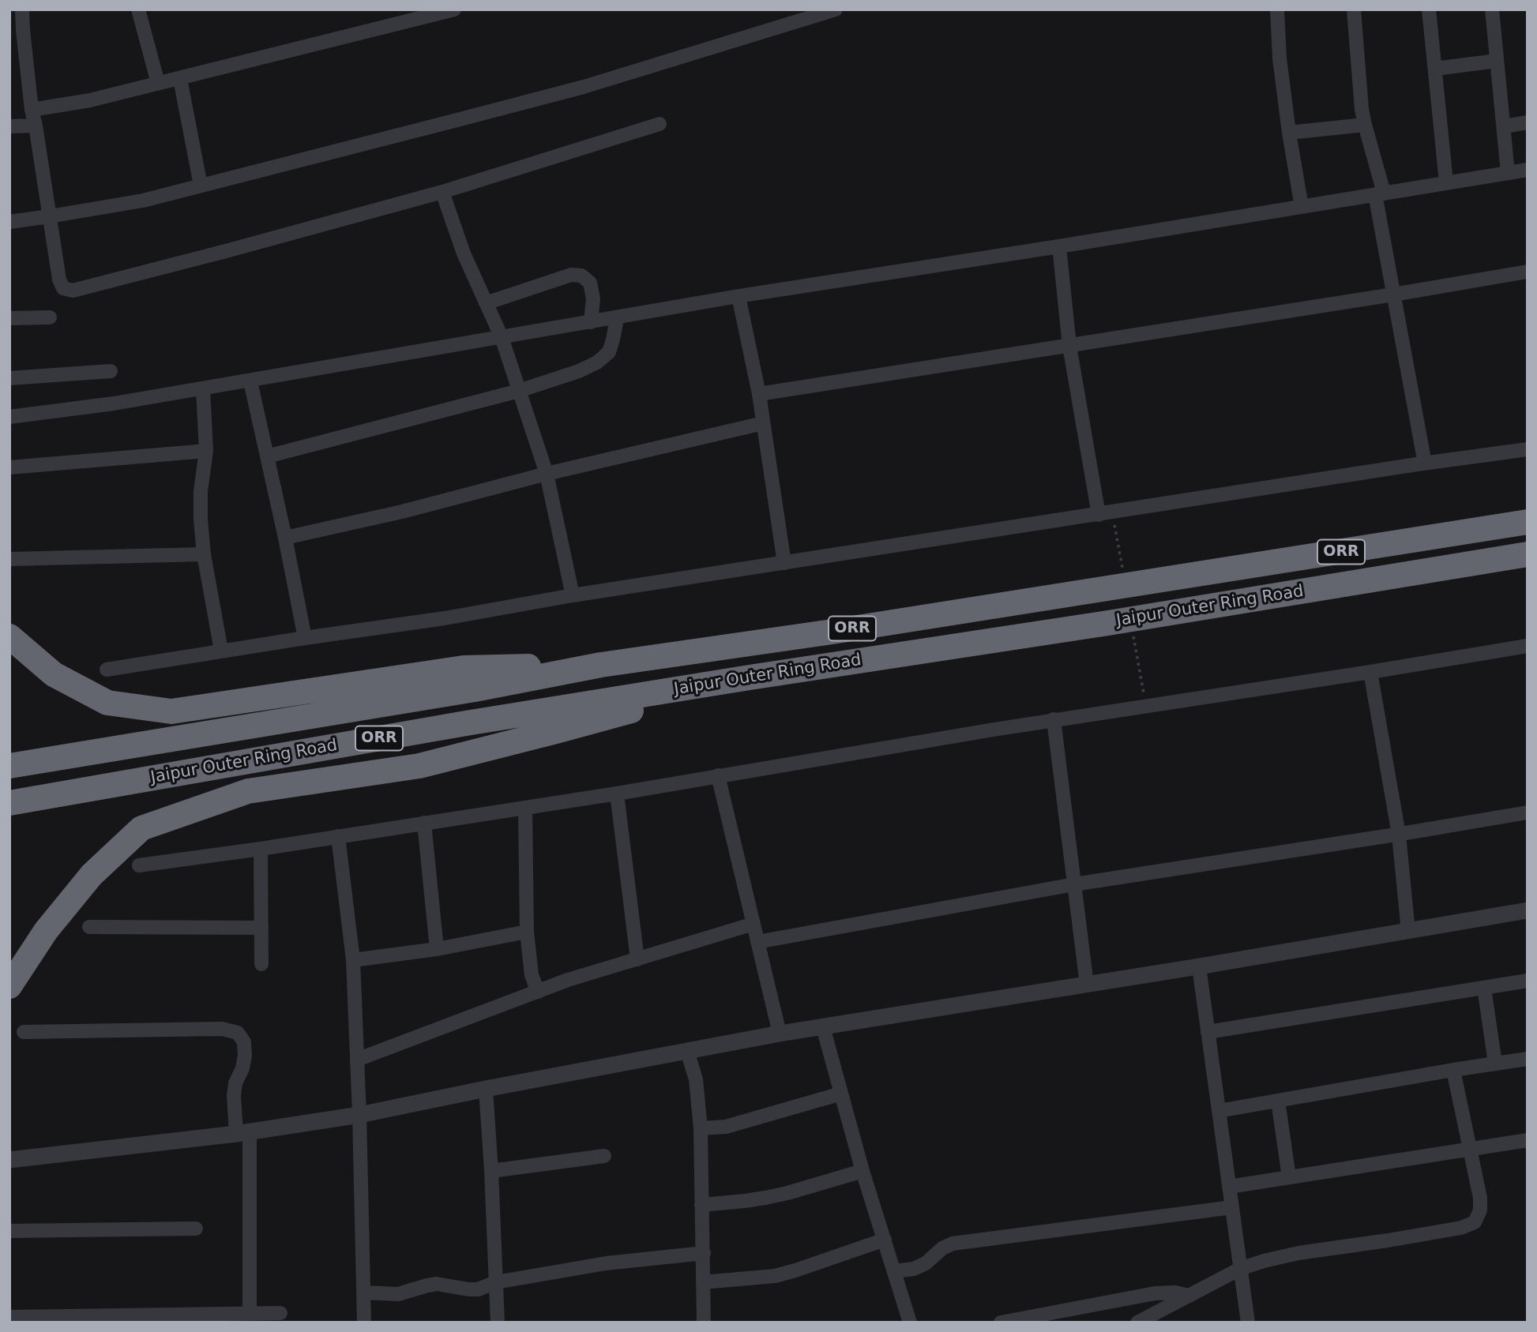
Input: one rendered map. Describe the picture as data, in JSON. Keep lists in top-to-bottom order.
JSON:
{
  "streets": {
    "highway": ["ORR", "Jaipur Outer Ring Road"]
  }
}
